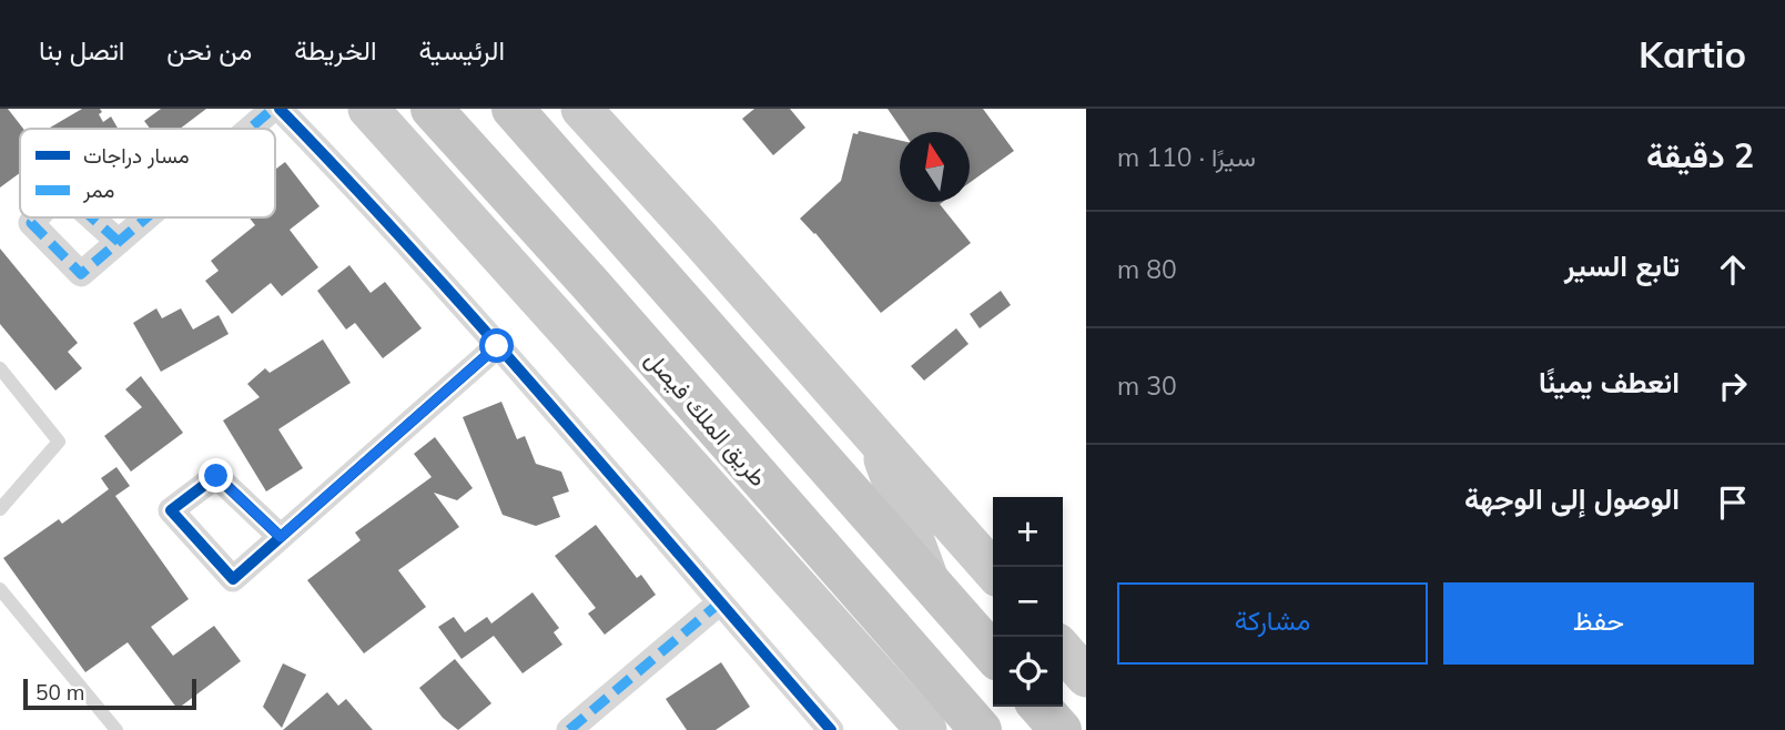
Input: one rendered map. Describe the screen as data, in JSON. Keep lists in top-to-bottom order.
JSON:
{
  "streets": {
    "highway": ["طريق الملك فيصل"]
  },
  "legend": ["مسار دراجات", "ممر"],
  "scale_bar": "50 m",
  "north": "top",
  "page": {
    "header": "Kartio",
    "nav": [
      "الرئيسية",
      "الخريطة",
      "من نحن",
      "اتصل بنا"
    ],
    "heading": ["2 دقيقة", "سيرًا · 110 m"],
    "list": [
      ["تابع السير", "80 m"],
      ["انعطف يمينًا", "30 m"],
      "الوصول إلى الوجهة"
    ],
    "map_buttons": ["+", "−"],
    "buttons": ["حفظ", "مشاركة"],
    "scale": "50 m"
  }
}
